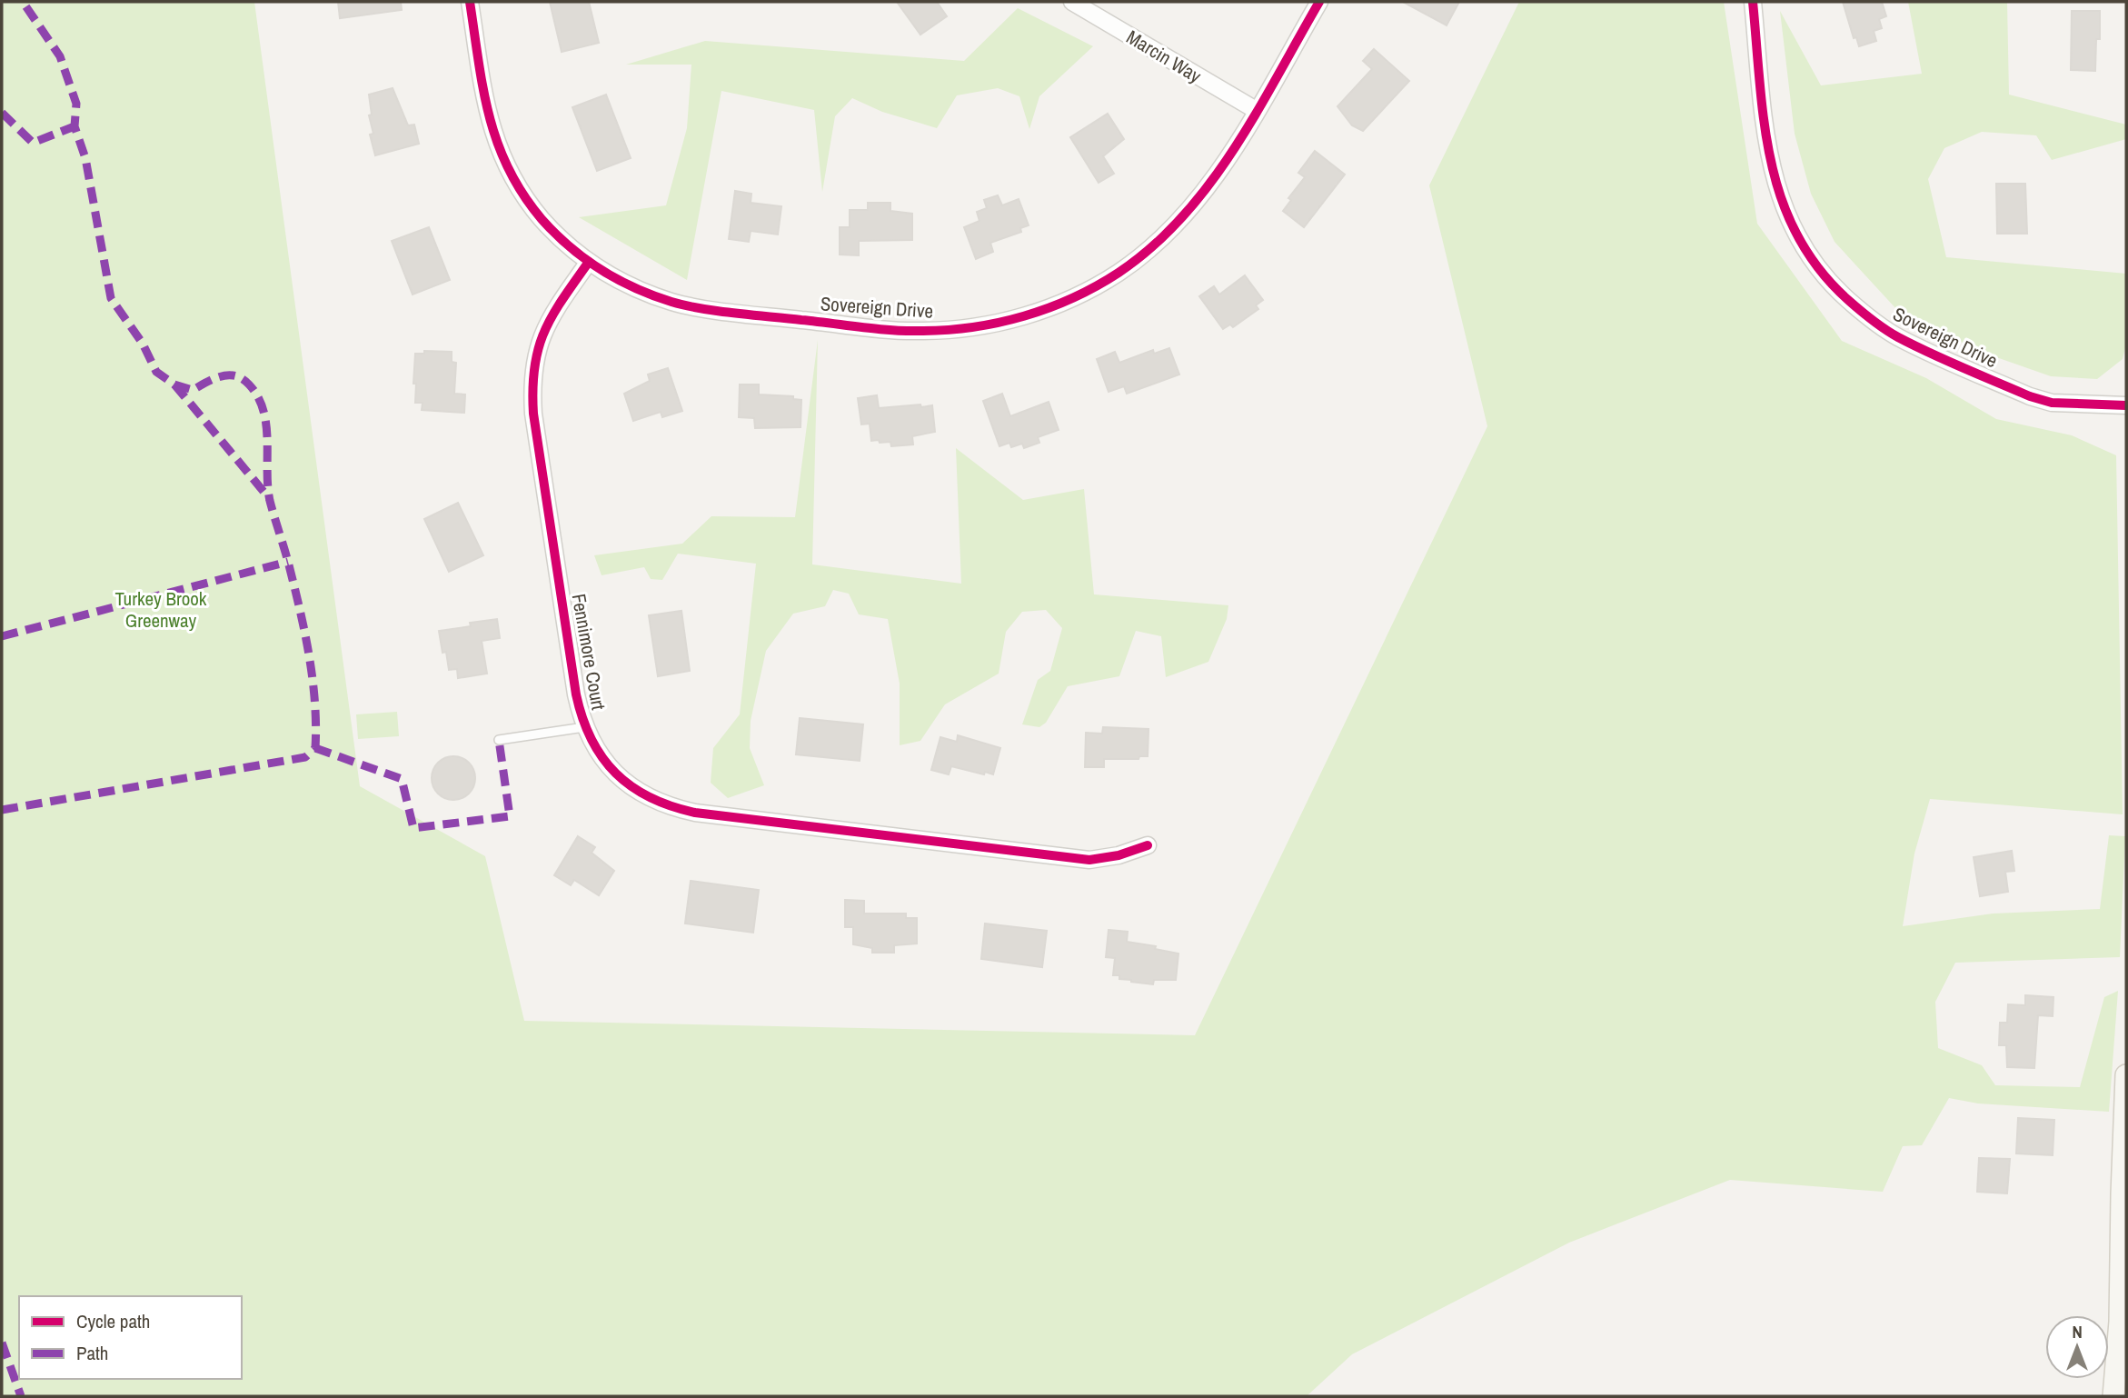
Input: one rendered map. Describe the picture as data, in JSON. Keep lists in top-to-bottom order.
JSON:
{
  "streets": {
    "street": ["Marcin Way", "Sovereign Drive", "Fennimore Court"]
  },
  "crossings": [
    ["Marcin Way", "Sovereign Drive"],
    ["Sovereign Drive", "Fennimore Court"]
  ],
  "parks": ["Turkey Brook Greenway"],
  "legend": ["Cycle path", "Path"],
  "north": "top"
}
